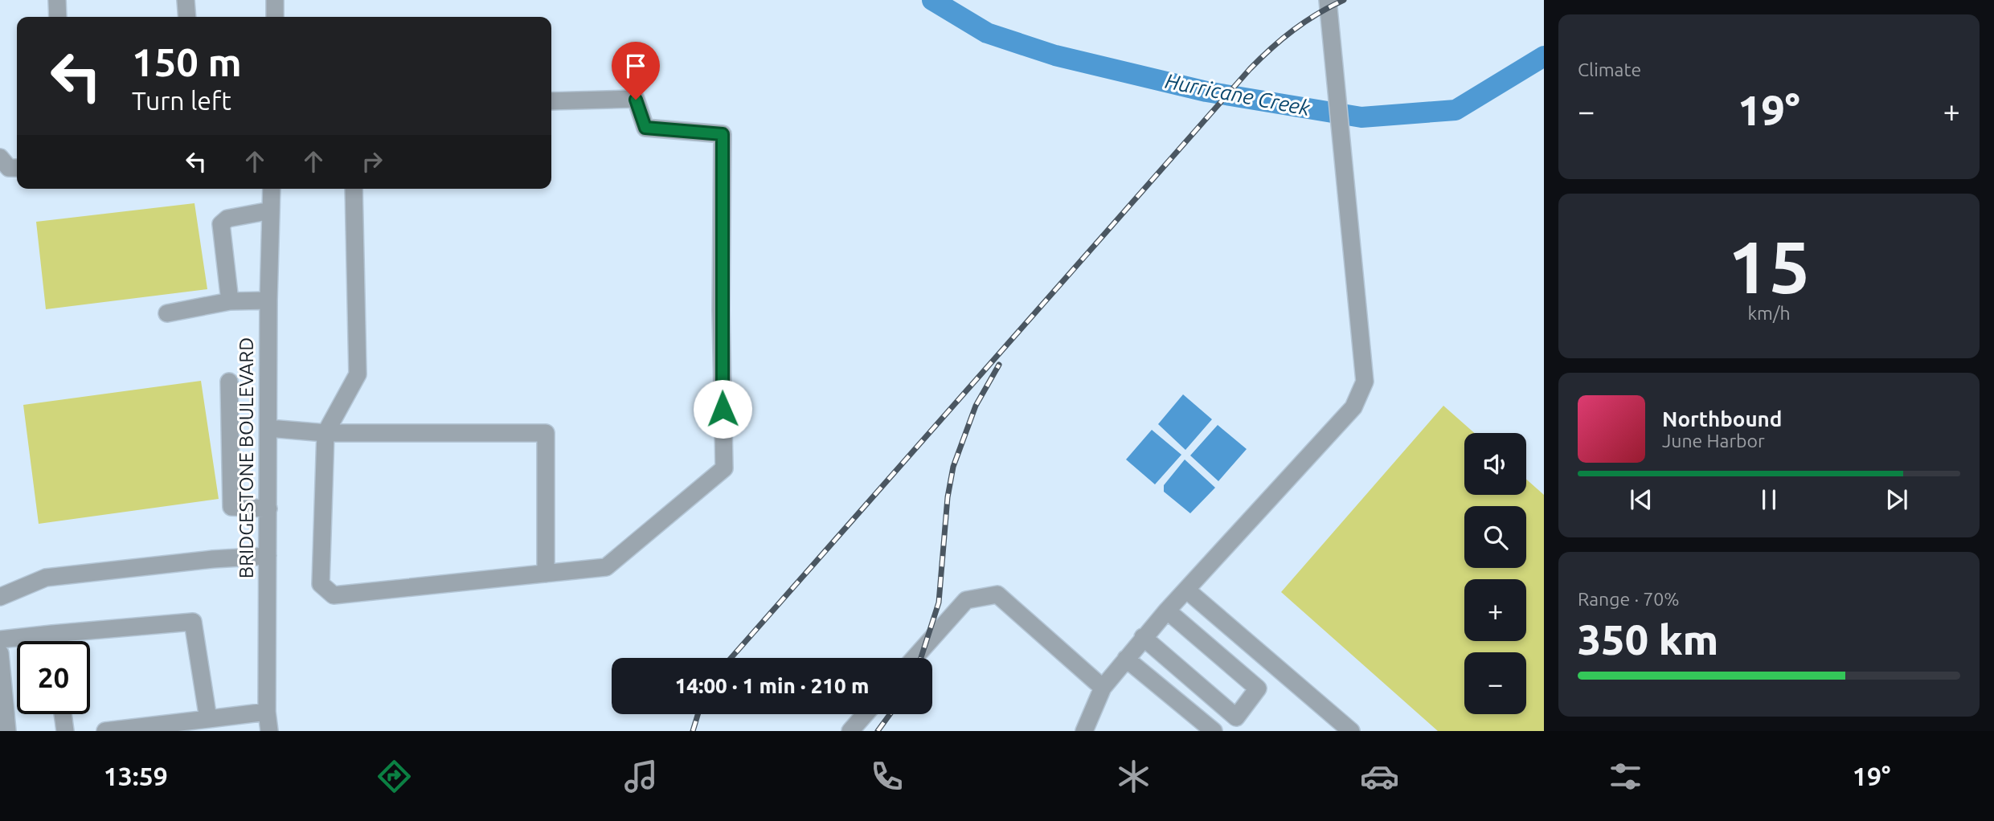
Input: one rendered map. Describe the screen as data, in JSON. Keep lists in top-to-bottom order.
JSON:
{
  "streets": {
    "street": ["BRIDGESTONE BOULEVARD"]
  },
  "water": ["Hurricane Creek"],
  "page": {
    "tile": [
      "Climate",
      ["15", "km/h"],
      ["Range · 70%", "350 km"]
    ],
    "turn": ["150 m", "Turn left"],
    "heat": ["−", "19°", "+"],
    "song": ["Northbound", "June Harbor"],
    "map_buttons": ["+", "−"],
    "limit": "20",
    "trip": "14:00 · 1 min · 210 m",
    "tabs": ["13:59", "19°"]
  }
}
